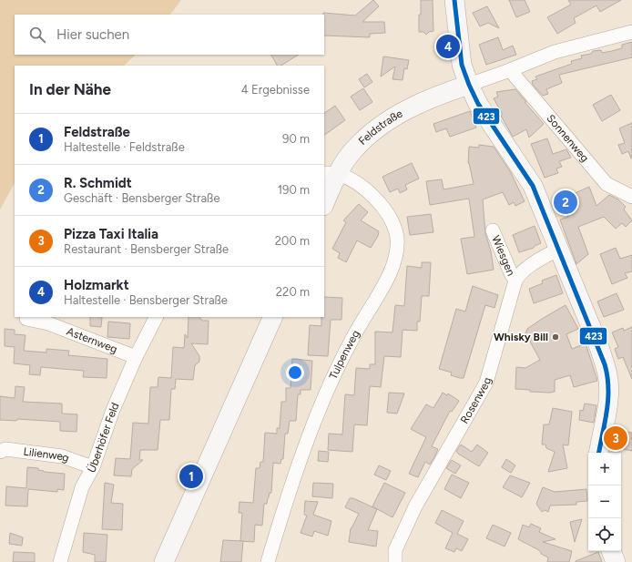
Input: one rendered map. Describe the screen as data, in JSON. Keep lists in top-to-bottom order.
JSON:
{
  "streets": {
    "main road": ["Feldstraße"],
    "street": [
      "Sonnenweg",
      "Wiesgen",
      "Asternweg",
      "Tulpenweg",
      "Rosenweg",
      "Überhöfer Feld",
      "Lilienweg"
    ]
  },
  "crossings": [
    ["Feldstraße", "Tulpenweg"],
    ["Wiesgen", "Rosenweg"],
    ["Asternweg", "Überhöfer Feld"],
    ["Überhöfer Feld", "Lilienweg"]
  ],
  "places": ["Whisky Bill"],
  "lines": ["transit line 423"],
  "page": {
    "search": "Hier suchen",
    "pins": [
      "4",
      "2",
      "3",
      "1"
    ],
    "heading": ["In der Nähe", "4 Ergebnisse"],
    "list": [
      {
        "mark": "1",
        "name": "Feldstraße",
        "note": "Haltestelle · Feldstraße",
        "value": "90 m"
      },
      {
        "mark": "2",
        "name": "R. Schmidt",
        "note": "Geschäft · Bensberger Straße",
        "value": "190 m"
      },
      {
        "mark": "3",
        "name": "Pizza Taxi Italia",
        "note": "Restaurant · Bensberger Straße",
        "value": "200 m"
      },
      {
        "mark": "4",
        "name": "Holzmarkt",
        "note": "Haltestelle · Bensberger Straße",
        "value": "220 m"
      }
    ],
    "map_buttons": ["+", "−"]
  }
}
